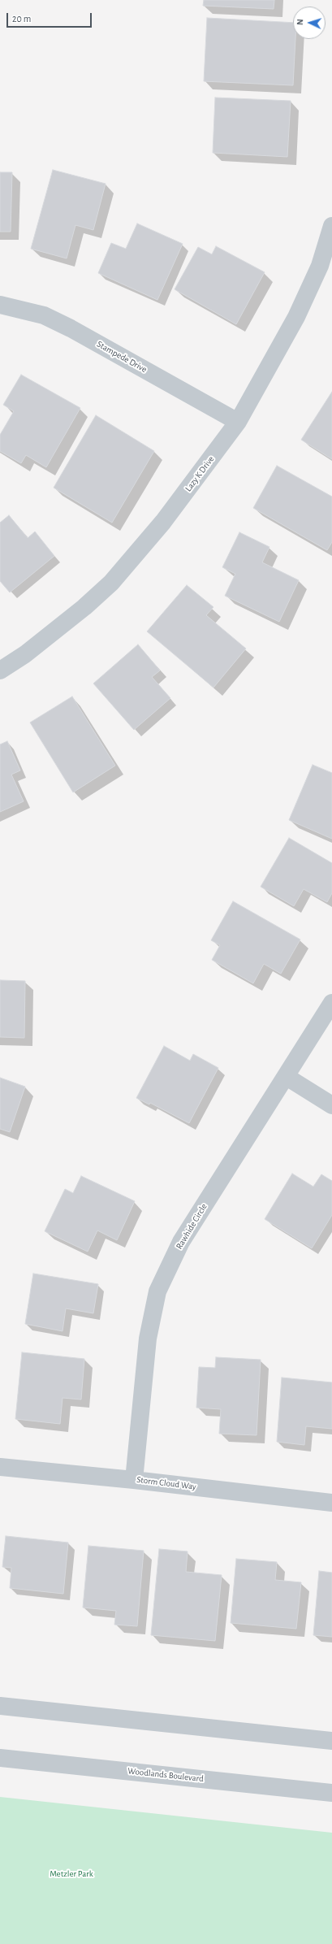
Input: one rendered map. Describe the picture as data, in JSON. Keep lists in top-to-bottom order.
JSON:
{
  "streets": {
    "street": [
      "Stampede Drive",
      "Lazy K Drive",
      "Rawhide Circle",
      "Storm Cloud Way",
      "Woodlands Boulevard"
    ]
  },
  "crossings": [
    ["Stampede Drive", "Lazy K Drive"],
    ["Rawhide Circle", "Storm Cloud Way"]
  ],
  "parks": ["Metzler Park"],
  "scale_bar": "20 m",
  "north": "left"
}
